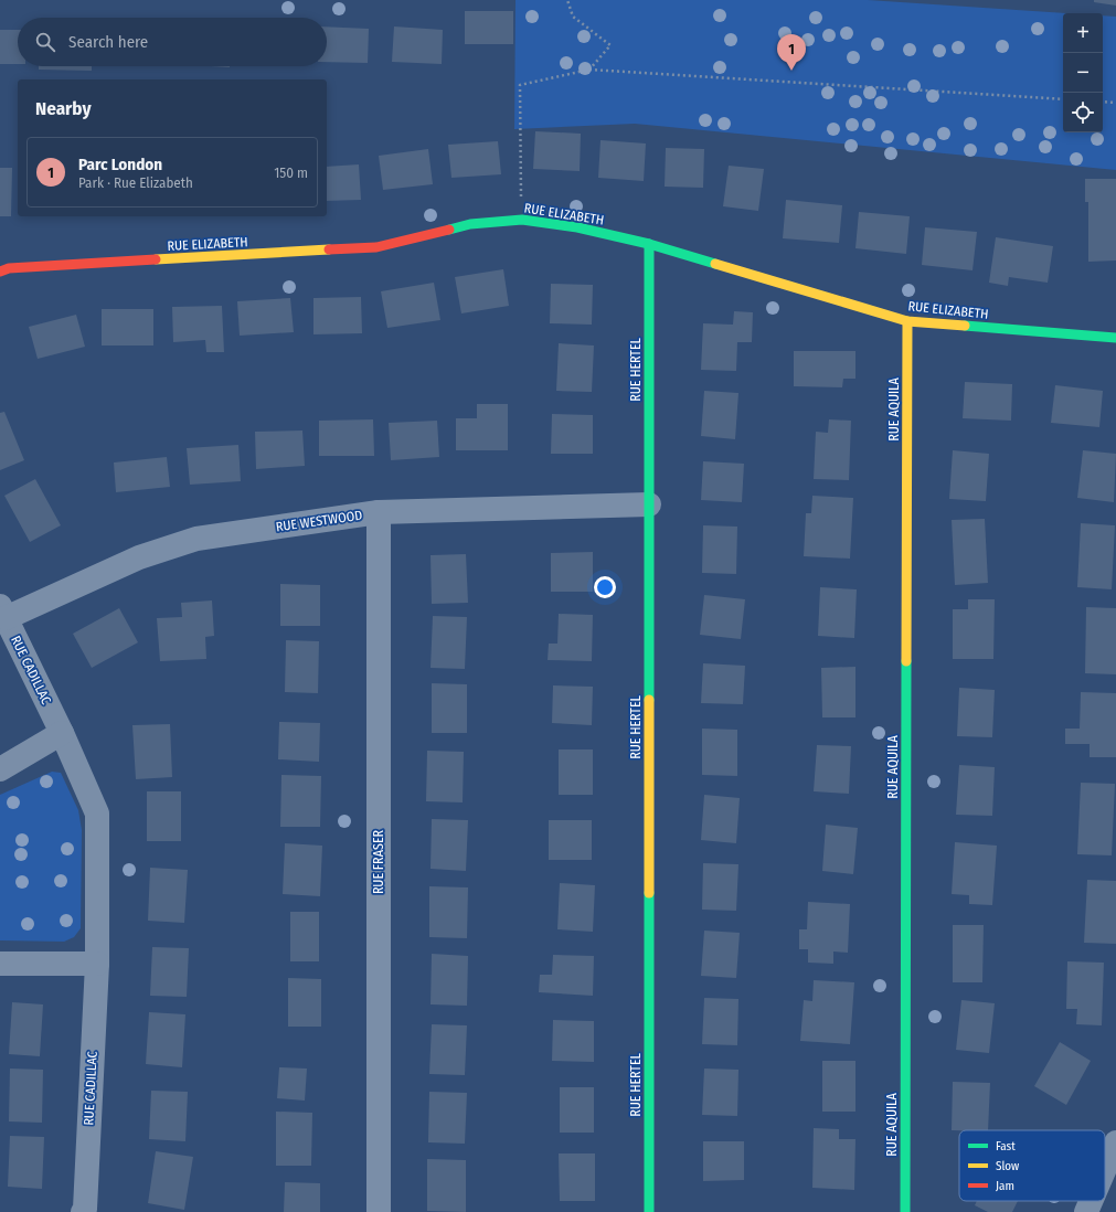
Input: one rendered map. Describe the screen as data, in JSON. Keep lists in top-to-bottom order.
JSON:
{
  "streets": {
    "street": [
      "RUE ELIZABETH",
      "RUE HERTEL",
      "RUE AQUILA",
      "RUE WESTWOOD",
      "RUE CADILLAC",
      "RUE FRASER"
    ]
  },
  "crossings": [
    ["RUE ELIZABETH", "RUE HERTEL"],
    ["RUE ELIZABETH", "RUE AQUILA"],
    ["RUE HERTEL", "RUE WESTWOOD"],
    ["RUE WESTWOOD", "RUE CADILLAC"],
    ["RUE WESTWOOD", "RUE FRASER"]
  ],
  "legend": ["Fast", "Slow", "Jam"],
  "page": {
    "map_buttons": ["+", "−"],
    "search": "Search here",
    "pins": "1",
    "heading": "Nearby",
    "list": [
      {
        "mark": "1",
        "name": "Parc London",
        "note": "Park · Rue Elizabeth",
        "value": "150 m"
      }
    ]
  }
}
